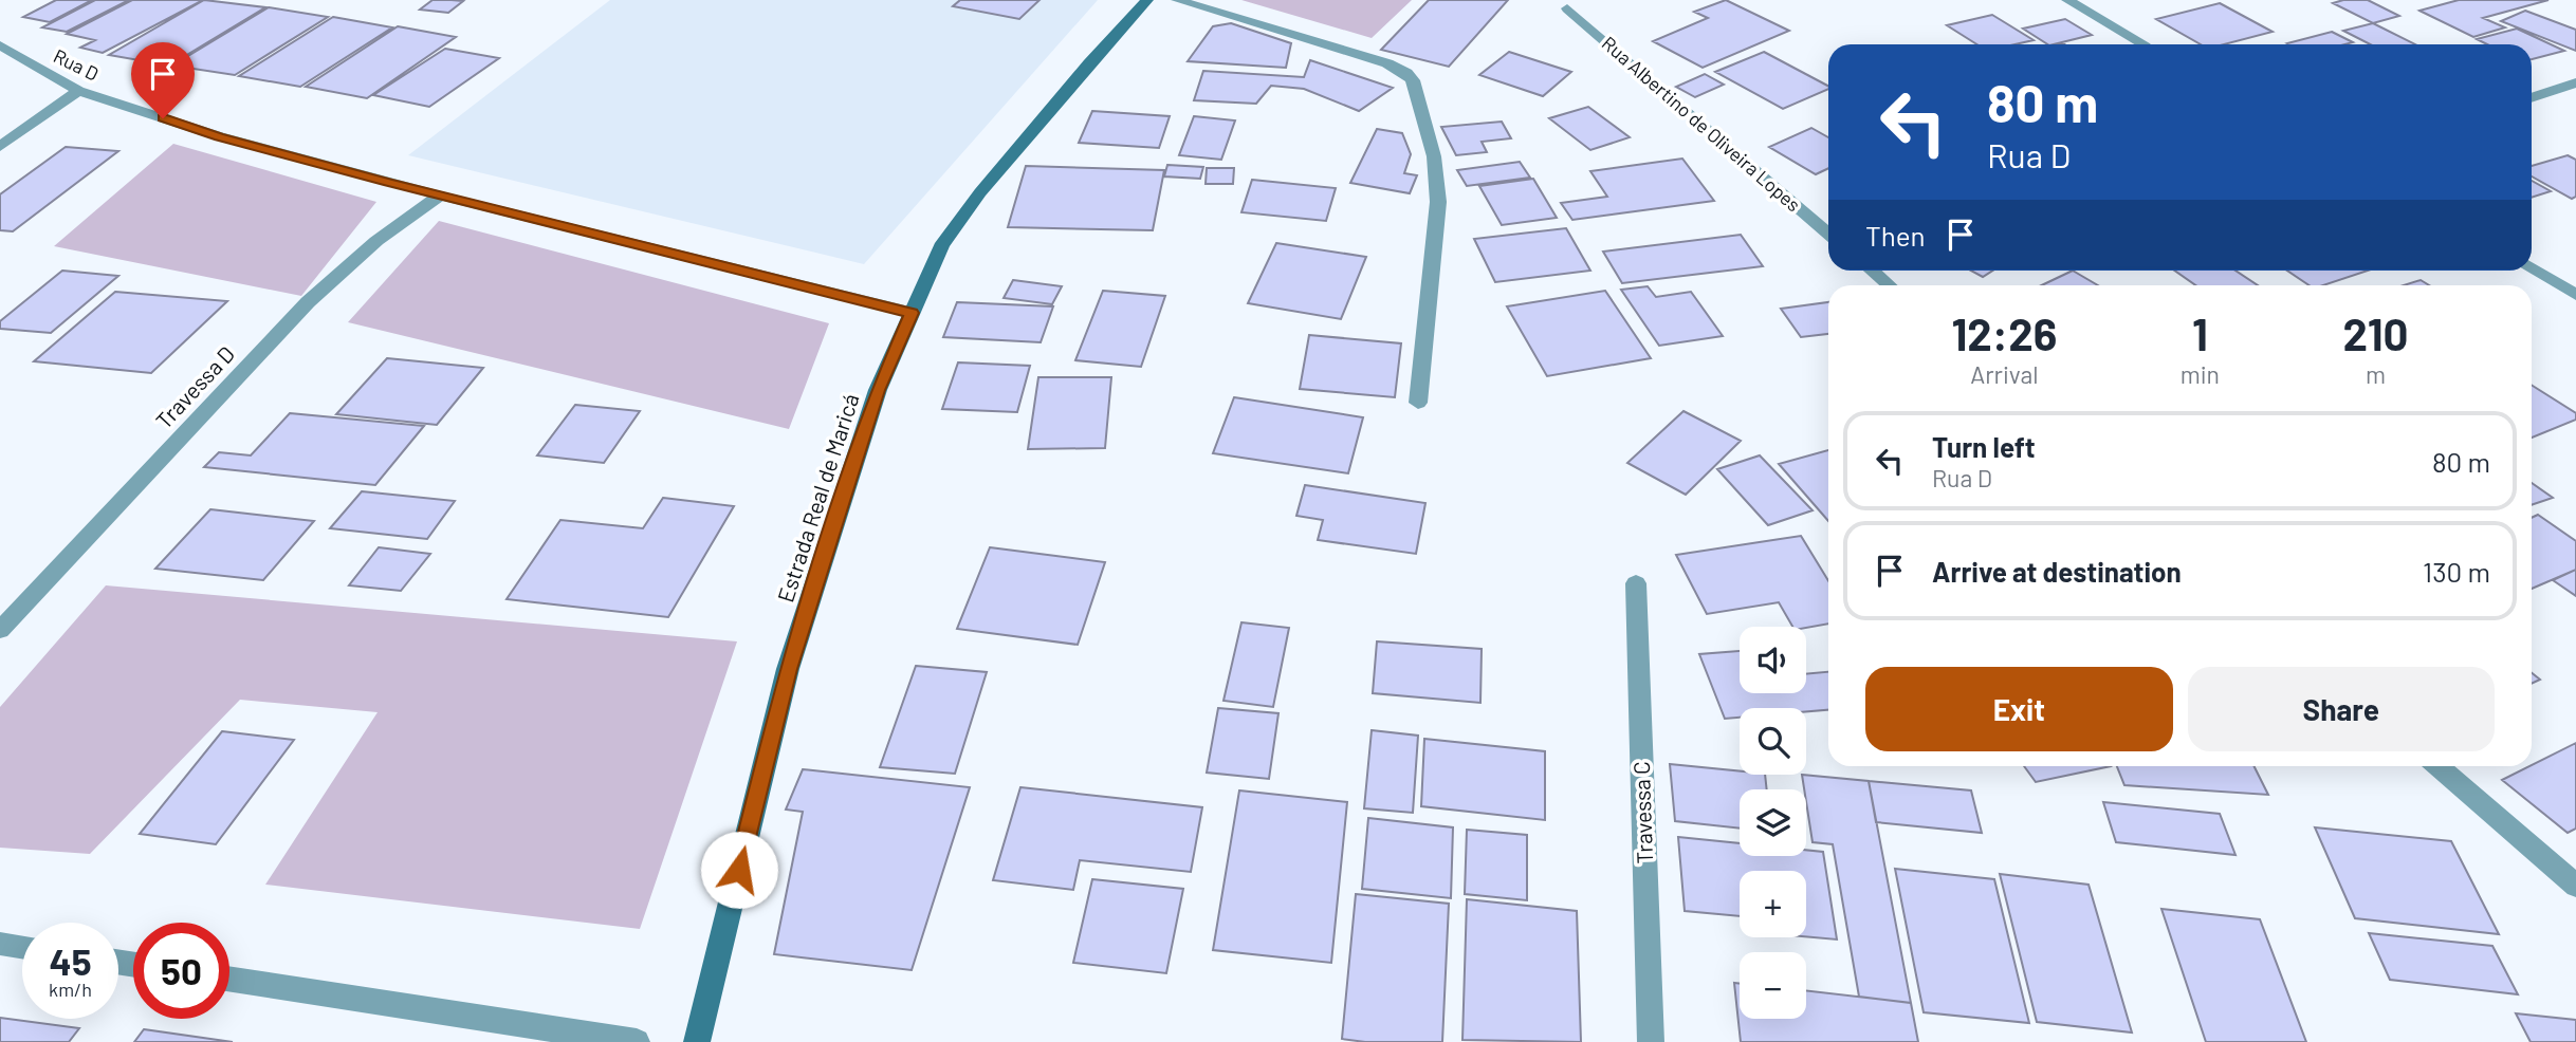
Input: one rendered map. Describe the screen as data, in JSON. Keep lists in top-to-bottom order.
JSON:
{
  "streets": {
    "main road": ["Estrada Real de Maricá"],
    "street": [
      "Rua D",
      "Rua Albertino de Oliveira Lopes",
      "Travessa D",
      "Travessa C"
    ]
  },
  "crossings": [
    ["Rua D", "Travessa D"],
    ["Rua D", "Estrada Real de Maricá"]
  ],
  "page": {
    "turn": ["80 m", "Rua D"],
    "then": "Then",
    "eta": [
      "12:26",
      "Arrival",
      "1",
      "min",
      "210",
      "m"
    ],
    "list": [
      {
        "name": "Turn left",
        "note": "Rua D",
        "value": "80 m"
      },
      {
        "name": "Arrive at destination",
        "value": "130 m"
      }
    ],
    "map_buttons": ["+", "−"],
    "buttons": ["Exit", "Share"],
    "speed": "45 km/h",
    "limit": "50"
  }
}
